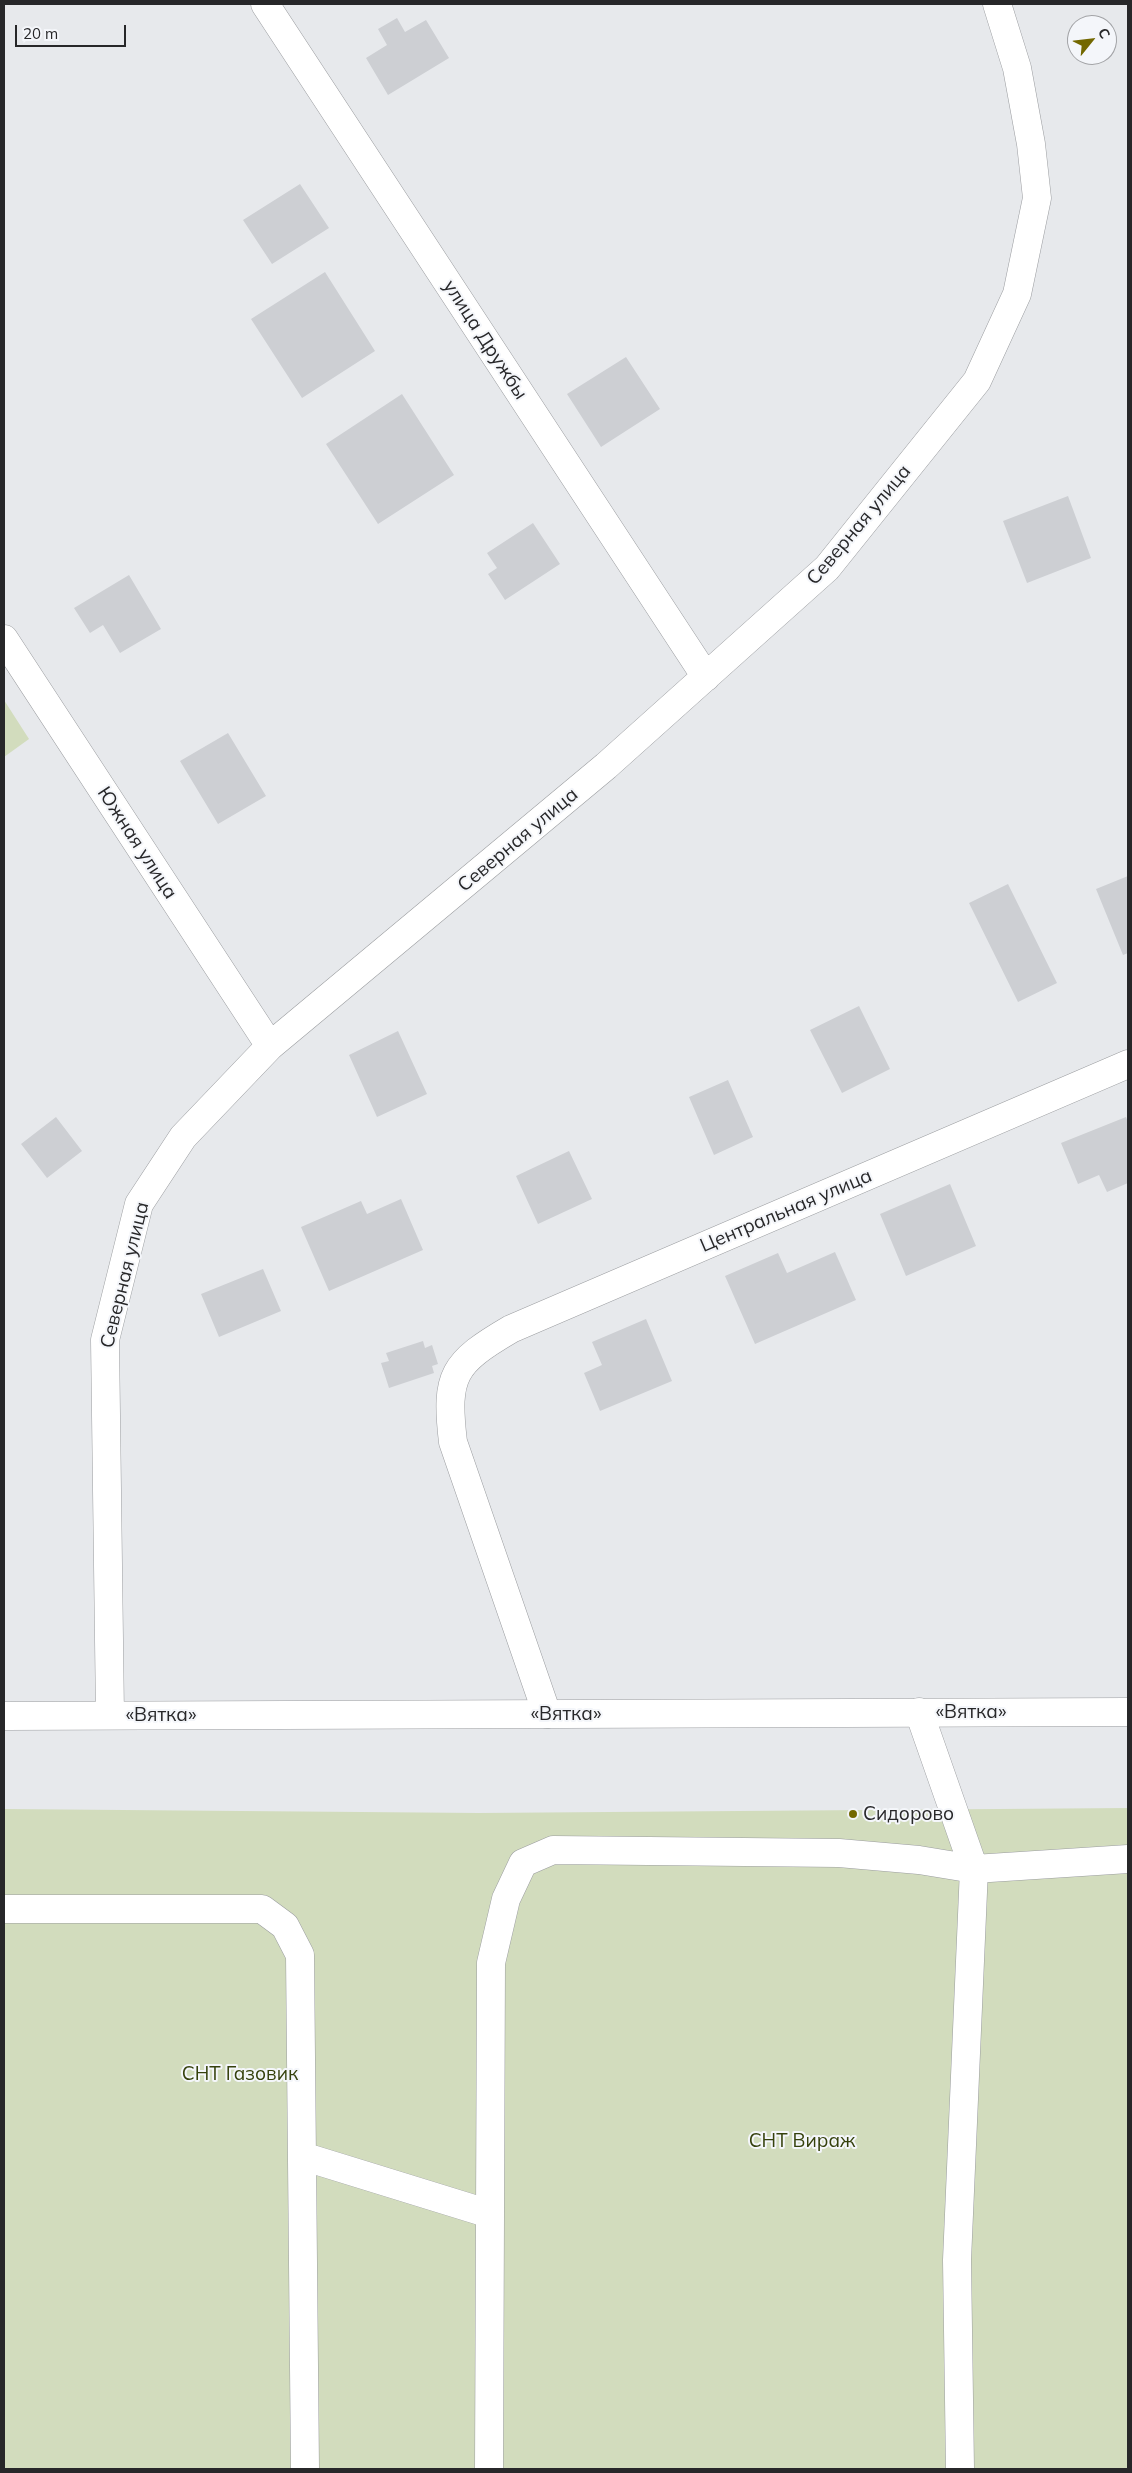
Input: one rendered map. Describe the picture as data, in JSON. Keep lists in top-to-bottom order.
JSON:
{
  "streets": {
    "street": [
      "улица Дружбы",
      "Северная улица",
      "Южная улица",
      "Центральная улица",
      "«Вятка»"
    ]
  },
  "crossings": [
    ["улица Дружбы", "Северная улица"],
    ["Северная улица", "Южная улица"],
    ["Северная улица", "«Вятка»"],
    ["Центральная улица", "«Вятка»"]
  ],
  "parks": ["СНТ Газовик", "СНТ Вираж"],
  "places": ["Сидорово"],
  "scale_bar": "20 m",
  "north": "top right"
}
